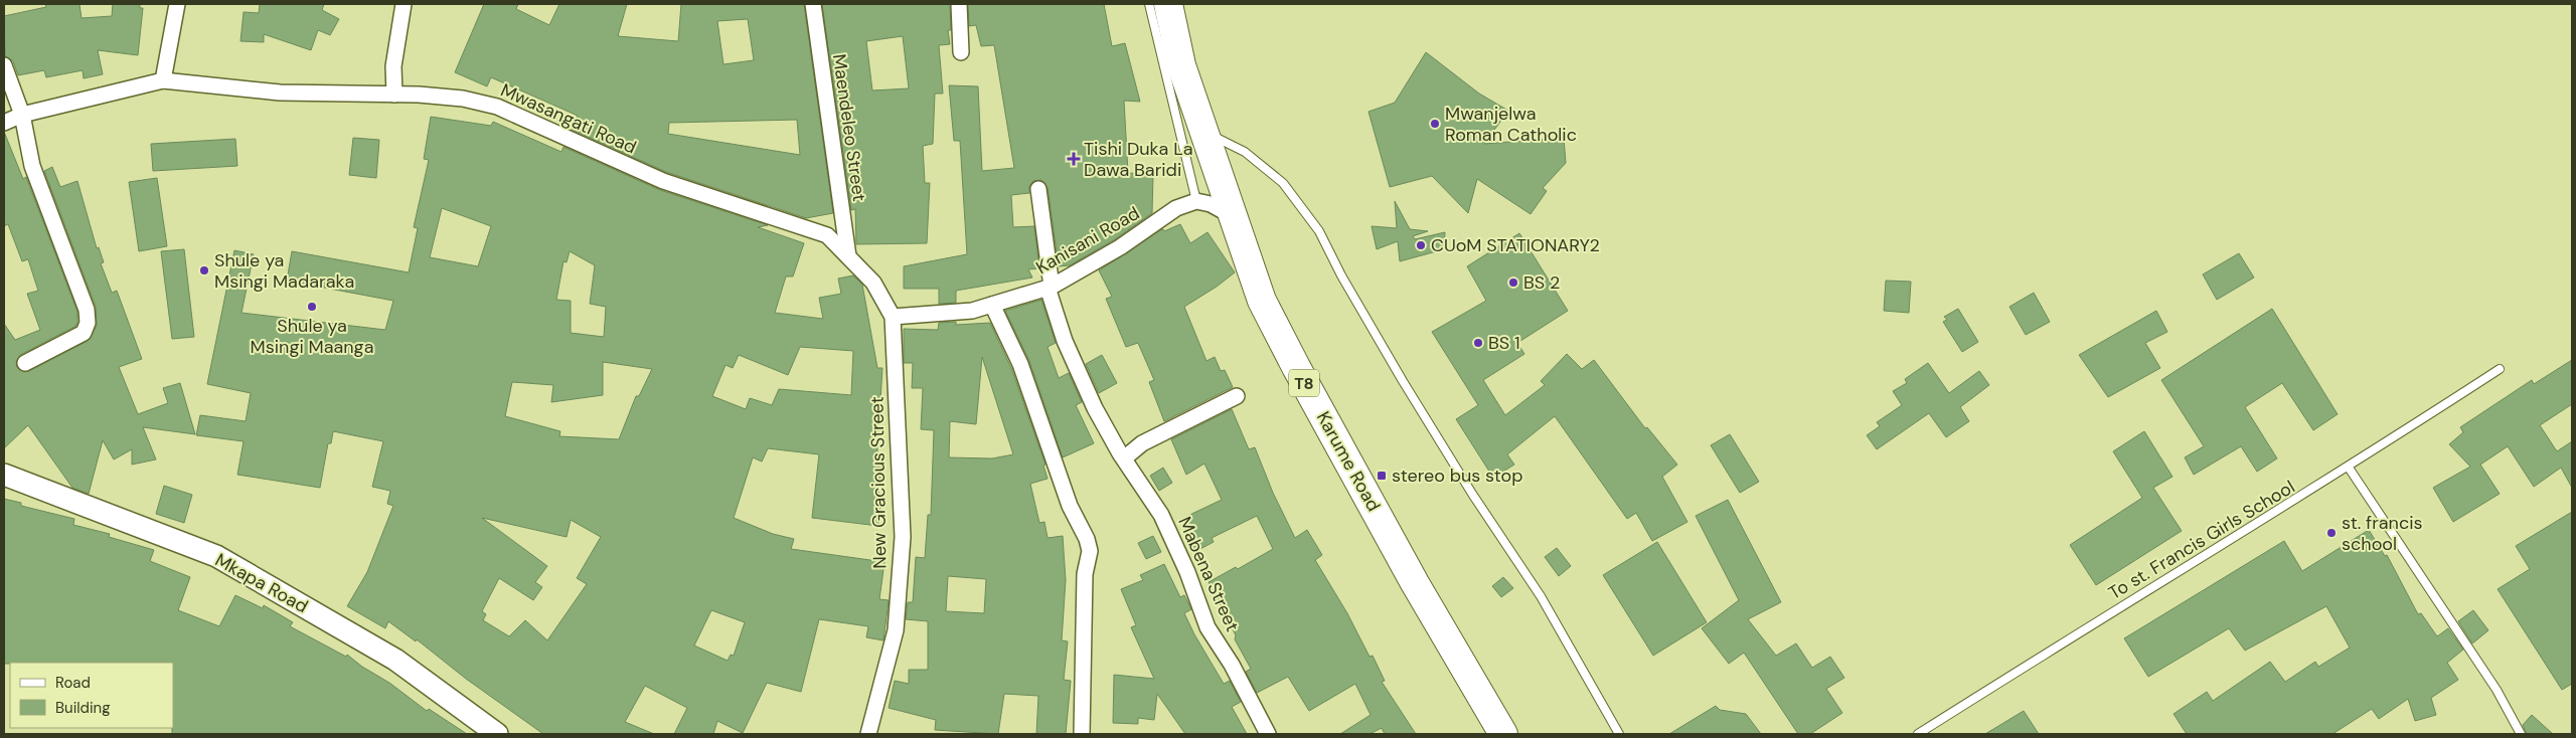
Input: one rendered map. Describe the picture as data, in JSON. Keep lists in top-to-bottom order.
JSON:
{
  "streets": {
    "highway": ["T8", "Karume Road"],
    "street": [
      "Mwasangati Road",
      "Maendeleo Street",
      "Kanisani Road",
      "New Gracious Street",
      "Mabena Street",
      "Mkapa Road"
    ],
    "lane": ["To st. Francis Girls School"]
  },
  "crossings": [
    ["Mwasangati Road", "Maendeleo Street"],
    ["Mwasangati Road", "Kanisani Road"],
    ["Mwasangati Road", "New Gracious Street"],
    ["Kanisani Road", "New Gracious Street"],
    ["Kanisani Road", "Mabena Street"]
  ],
  "places": {
    "other": [
      "Mwanjelwa Roman Catholic",
      "CUoM STATIONARY2",
      "Shule ya Msingi Madaraka",
      "BS 2",
      "Shule ya Msingi Maanga",
      "BS 1",
      "st. francis school"
    ],
    "health": ["Tishi Duka La Dawa Baridi"],
    "transit": ["stereo bus stop"]
  },
  "legend": ["Road", "Building"]
}
